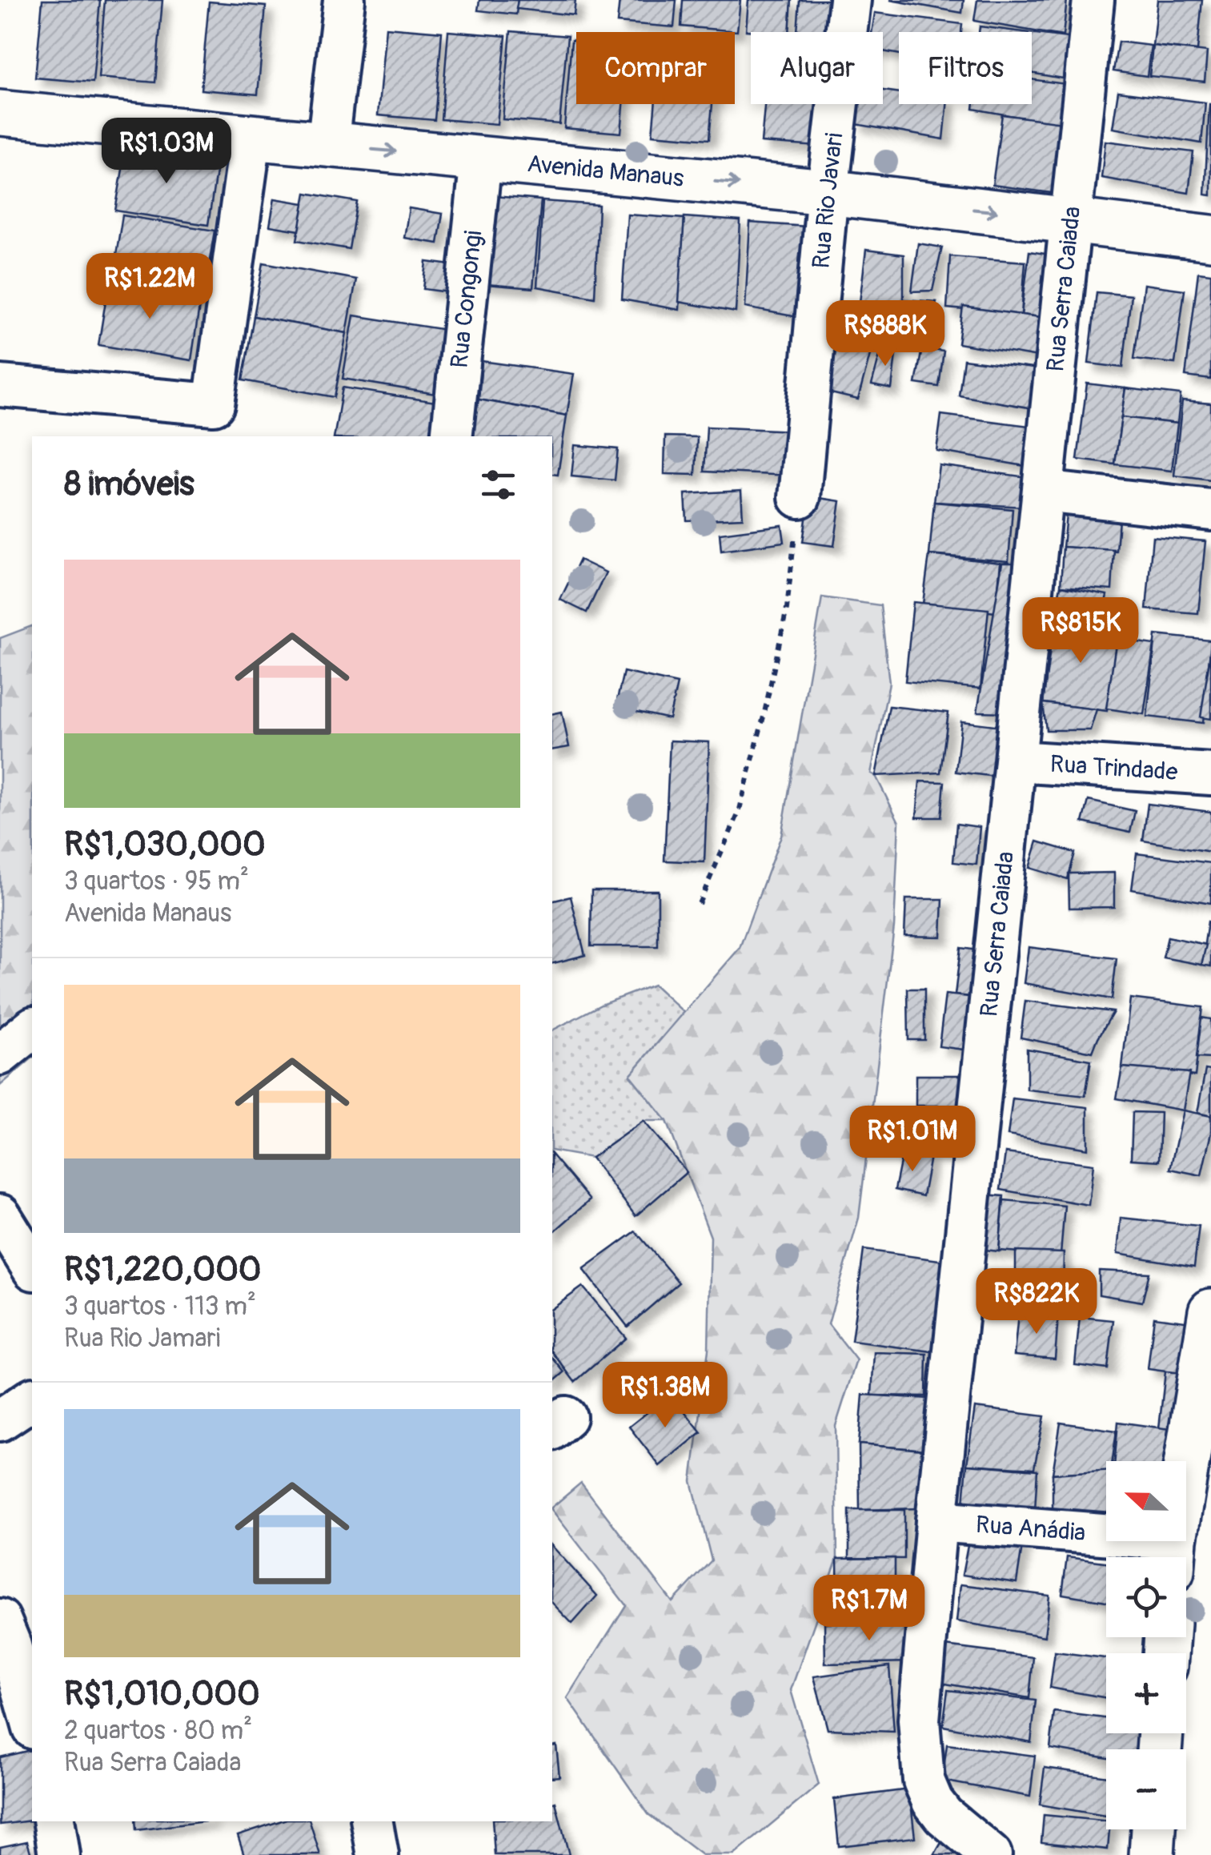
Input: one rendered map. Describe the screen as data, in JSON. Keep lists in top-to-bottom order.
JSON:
{
  "streets": {
    "main road": ["Avenida Manaus"],
    "street": [
      "Rua Rio Javari",
      "Rua Serra Caiada",
      "Rua Congongi",
      "Rua Trindade",
      "Rua Anádia"
    ]
  },
  "crossings": [
    ["Avenida Manaus", "Rua Rio Javari"],
    ["Avenida Manaus", "Rua Serra Caiada"],
    ["Avenida Manaus", "Rua Congongi"],
    ["Rua Serra Caiada", "Rua Trindade"],
    ["Rua Serra Caiada", "Rua Anádia"]
  ],
  "one_way": ["Avenida Manaus"],
  "north": "left",
  "page": {
    "chip": ["Comprar", "Alugar", "Filtros"],
    "price": [
      "R$1.03M",
      "R$1.22M",
      "R$888K",
      "R$815K",
      "R$1.01M",
      "R$822K",
      "R$1.38M",
      "R$1.7M"
    ],
    "heading": "8 imóveis",
    "list": [
      {
        "name": "R$1,030,000",
        "note": "3 quartos · 95 m² · Avenida Manaus"
      },
      {
        "name": "R$1,220,000",
        "note": "3 quartos · 113 m² · Rua Rio Jamari"
      },
      {
        "name": "R$1,010,000",
        "note": "2 quartos · 80 m² · Rua Serra Caiada"
      }
    ],
    "map_buttons": ["+", "−"]
  }
}
